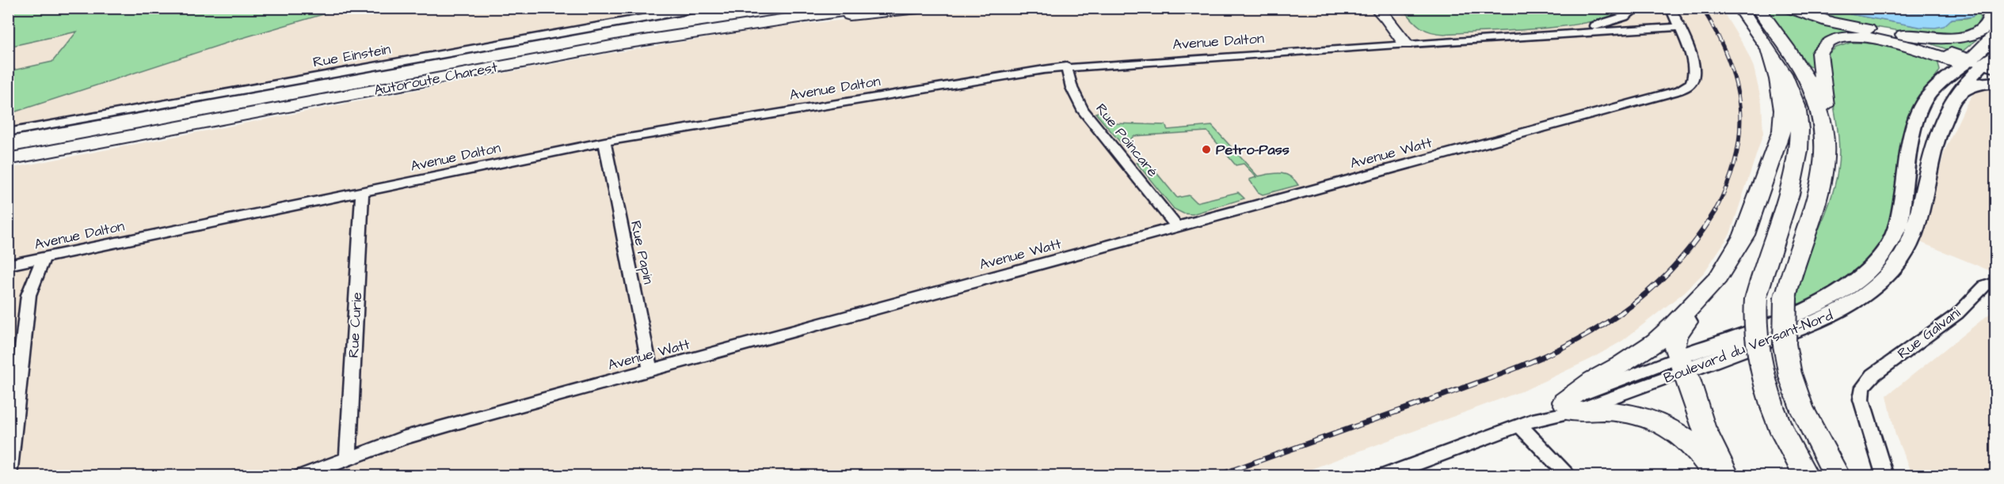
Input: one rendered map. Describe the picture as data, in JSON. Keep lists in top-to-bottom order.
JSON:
{
  "streets": {
    "highway": ["Autoroute Charest"],
    "main road": ["Boulevard du Versant-Nord"],
    "street": [
      "Avenue Dalton",
      "Rue Einstein",
      "Rue Poincaré",
      "Avenue Watt",
      "Rue Papin",
      "Rue Curie",
      "Rue Galvani"
    ]
  },
  "crossings": [
    ["Avenue Dalton", "Rue Poincaré"],
    ["Avenue Dalton", "Avenue Watt"],
    ["Avenue Dalton", "Rue Papin"],
    ["Avenue Dalton", "Rue Curie"],
    ["Rue Poincaré", "Avenue Watt"],
    ["Avenue Watt", "Rue Papin"],
    ["Avenue Watt", "Rue Curie"]
  ],
  "places": ["Petro-Pass"]
}
